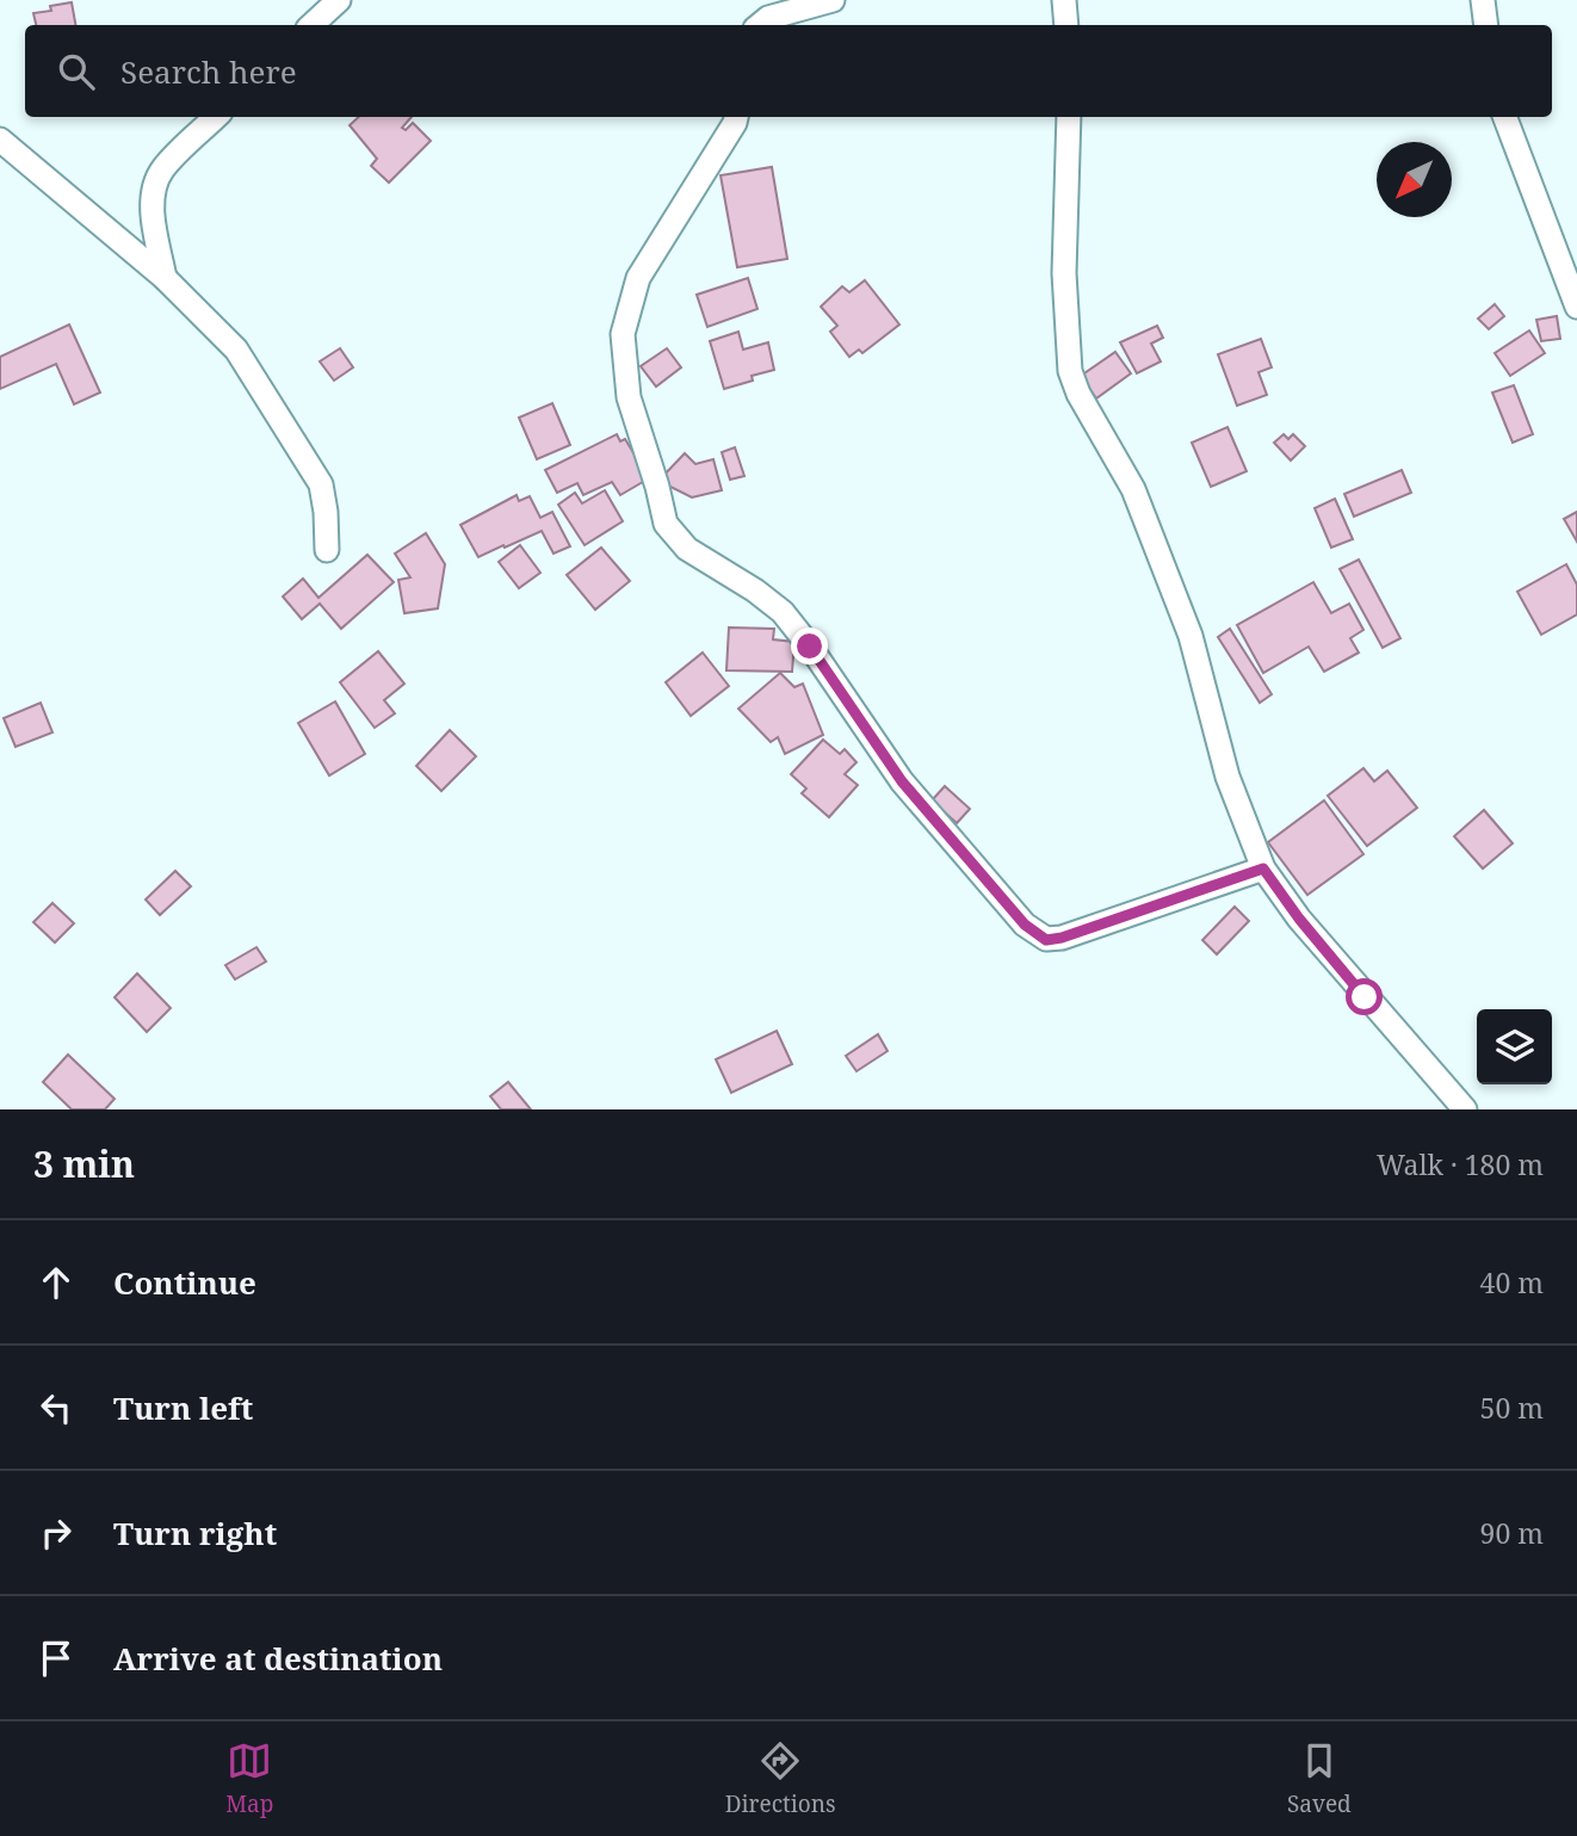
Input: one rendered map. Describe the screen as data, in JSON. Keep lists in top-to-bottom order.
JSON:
{
  "north": "bottom left",
  "page": {
    "search": "Search here",
    "heading": ["3 min", "Walk · 180 m"],
    "list": [
      ["Continue", "40 m"],
      ["Turn left", "50 m"],
      ["Turn right", "90 m"],
      "Arrive at destination"
    ],
    "nav": ["Map", "Directions", "Saved"]
  }
}
